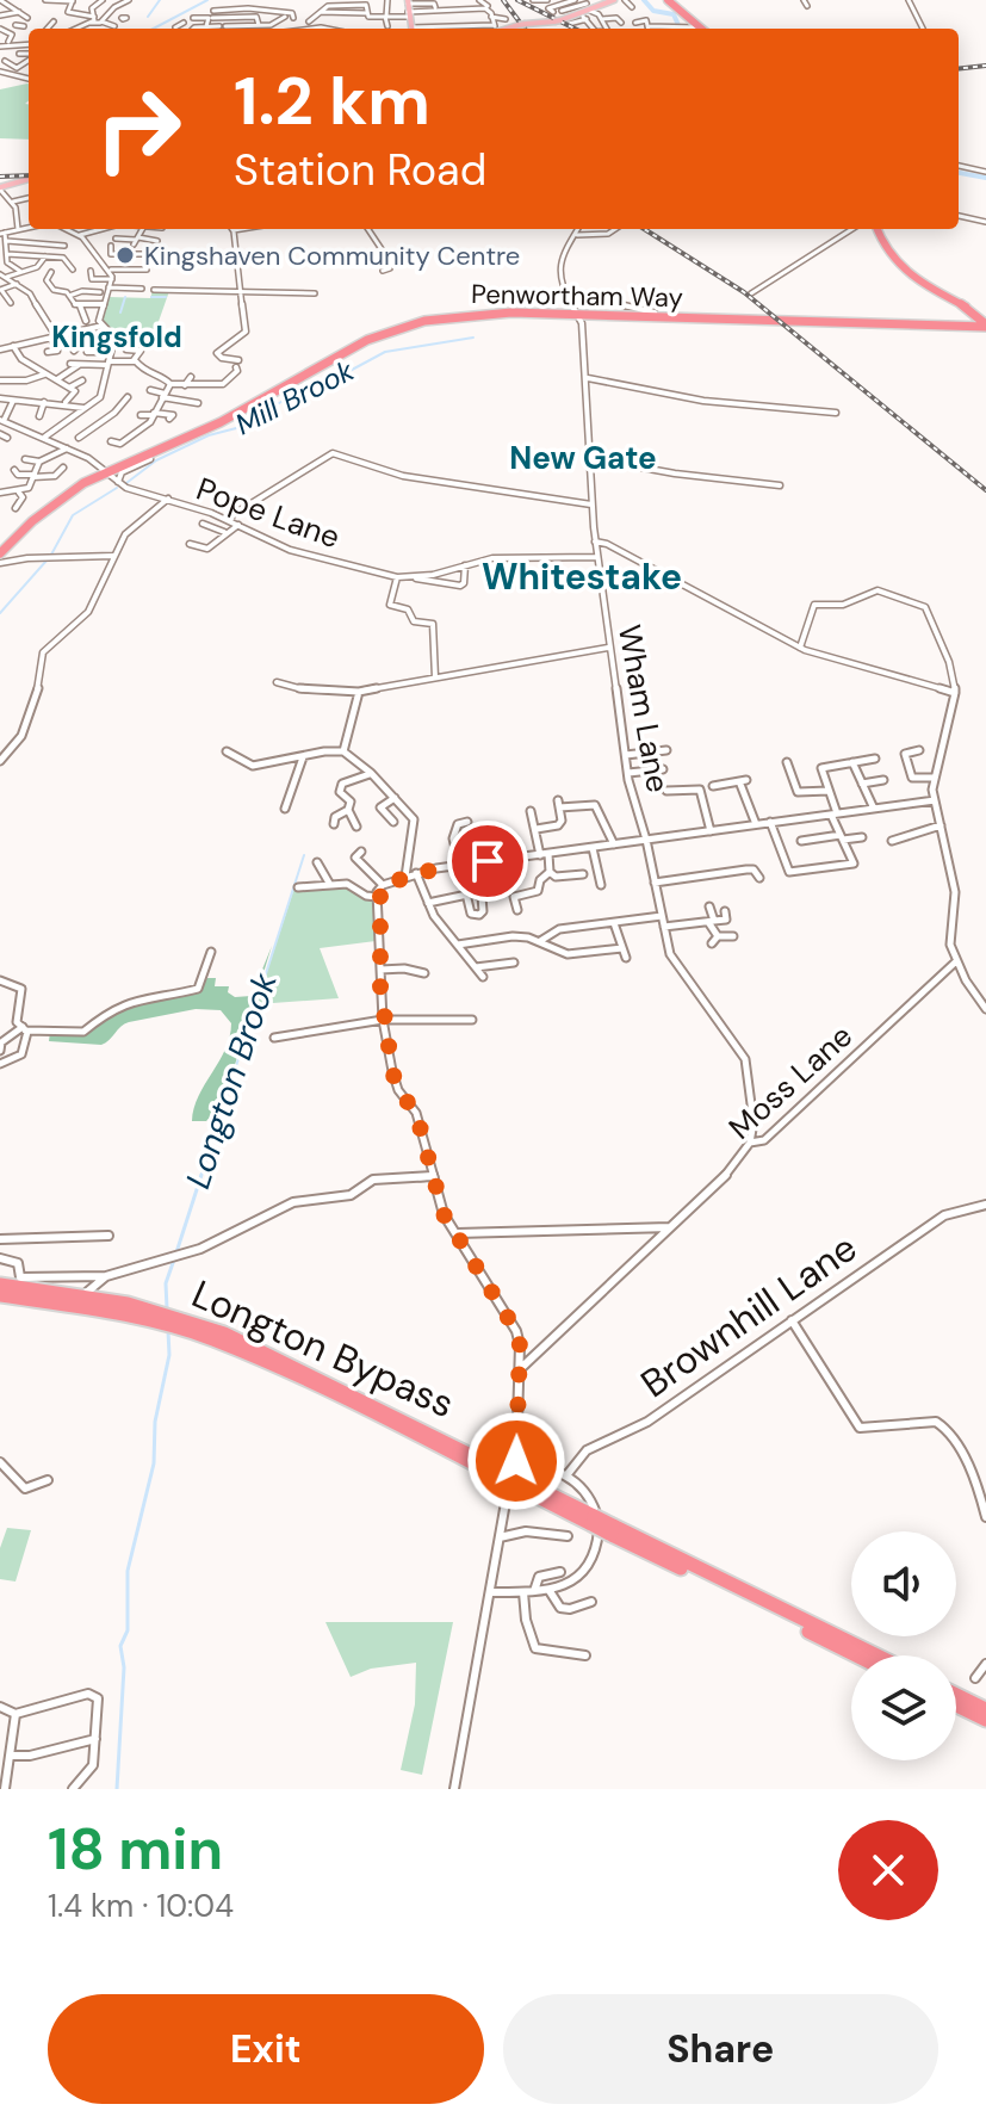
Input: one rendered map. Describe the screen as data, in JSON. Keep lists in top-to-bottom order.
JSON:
{
  "streets": {
    "highway": ["Penwortham Way", "Longton Bypass"],
    "street": [
      "Pope Lane",
      "Wham Lane",
      "Moss Lane",
      "Brownhill Lane"
    ]
  },
  "crossings": [
    ["Penwortham Way", "Wham Lane"],
    ["Pope Lane", "Wham Lane"],
    ["Wham Lane", "Moss Lane"]
  ],
  "districts": ["Kingsfold", "New Gate", "Whitestake"],
  "water": ["Mill Brook", "Longton Brook"],
  "places": ["Kingshaven Community Centre"],
  "page": {
    "turn": ["1.2 km", "Station Road"],
    "heading": ["18 min", "1.4 km · 10:04"],
    "buttons": ["Exit", "Share"]
  }
}
